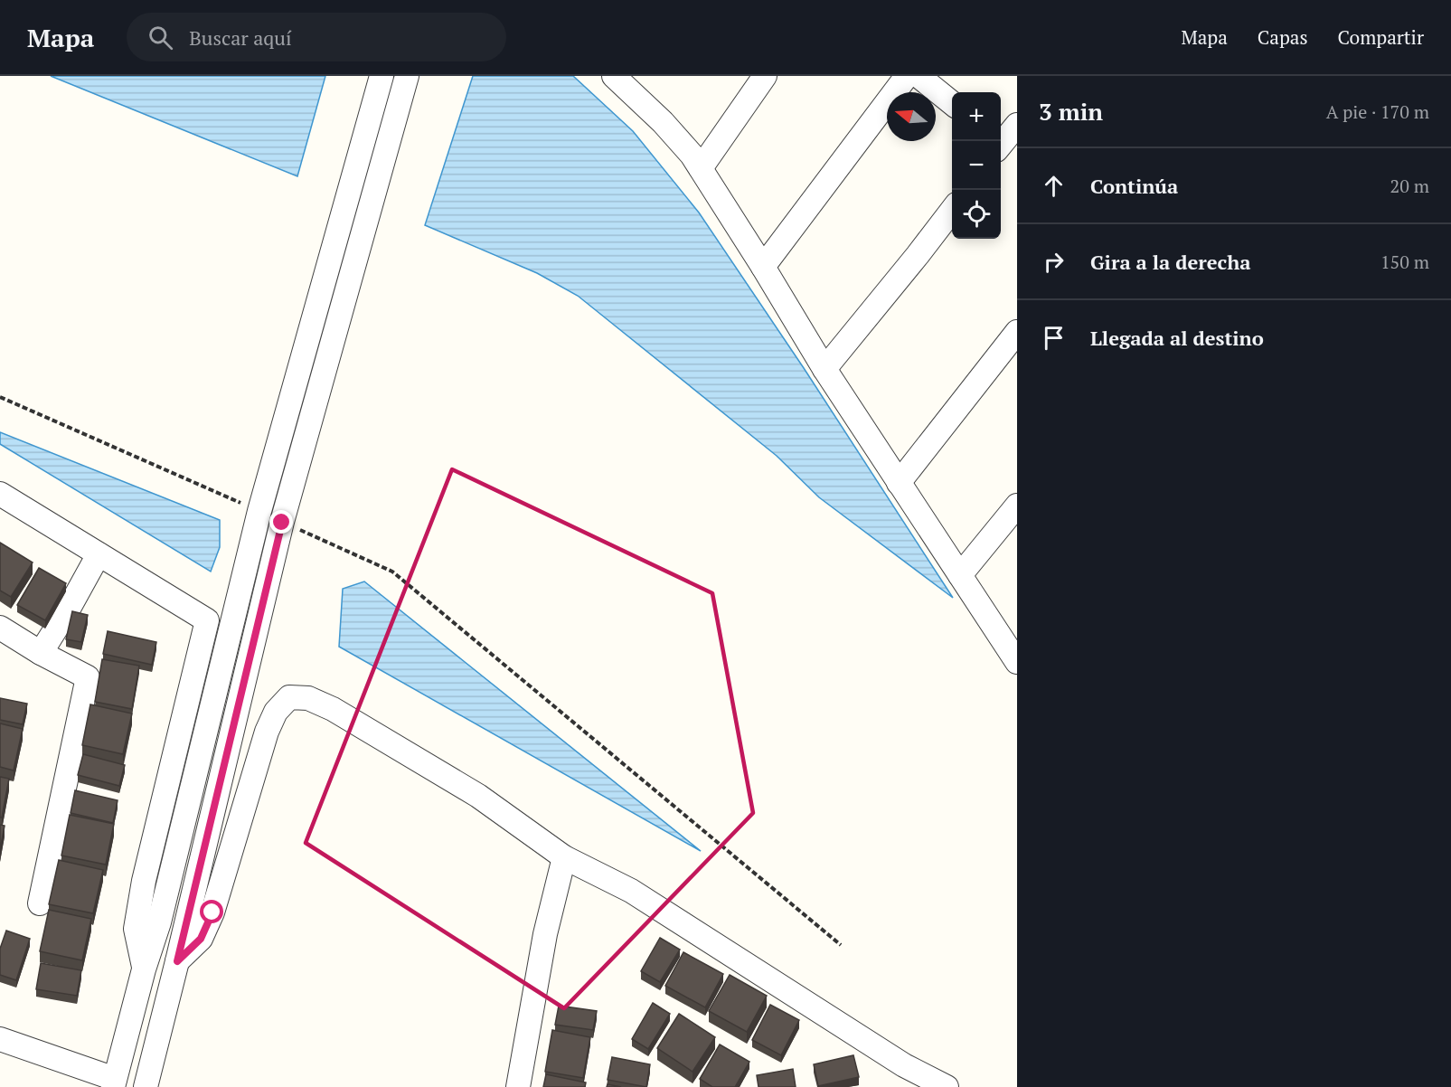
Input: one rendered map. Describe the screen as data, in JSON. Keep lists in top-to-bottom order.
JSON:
{
  "north": "left",
  "page": {
    "header": "Mapa",
    "search": "Buscar aquí",
    "nav": ["Mapa", "Capas", "Compartir"],
    "heading": ["3 min", "A pie · 170 m"],
    "map_buttons": ["+", "−"],
    "list": [
      ["Continúa", "20 m"],
      ["Gira a la derecha", "150 m"],
      "Llegada al destino"
    ]
  }
}
